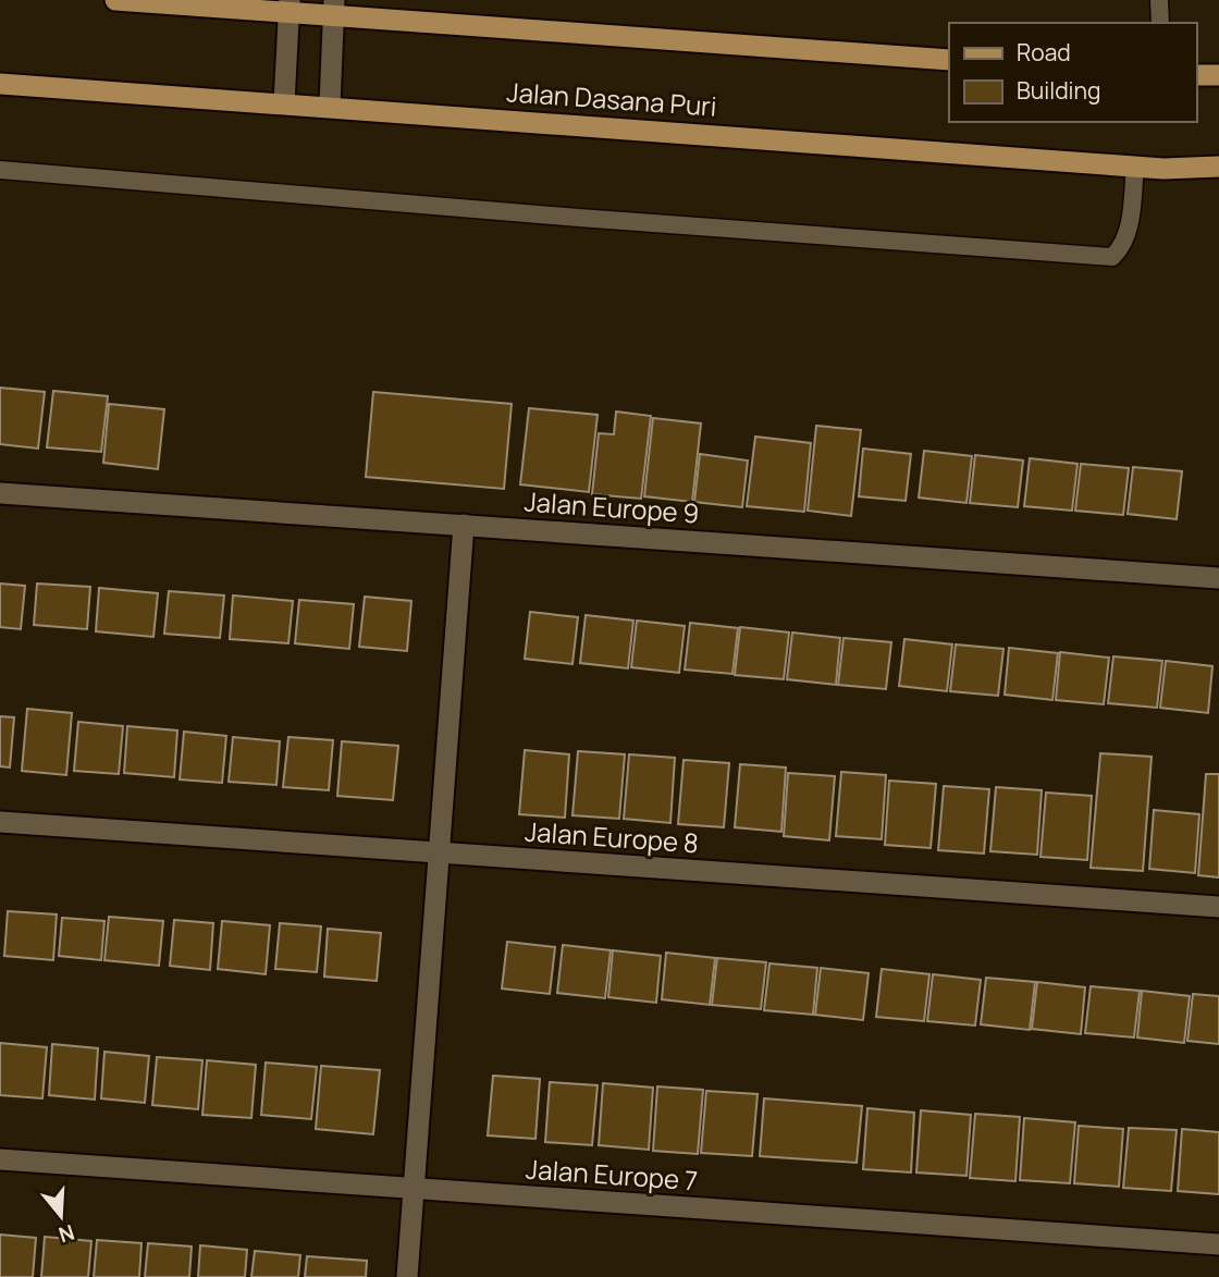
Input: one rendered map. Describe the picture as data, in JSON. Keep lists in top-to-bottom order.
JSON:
{
  "streets": {
    "main road": ["Jalan Dasana Puri"],
    "street": ["Jalan Europe 9", "Jalan Europe 8", "Jalan Europe 7"]
  },
  "legend": ["Road", "Building"],
  "north": "bottom"
}
